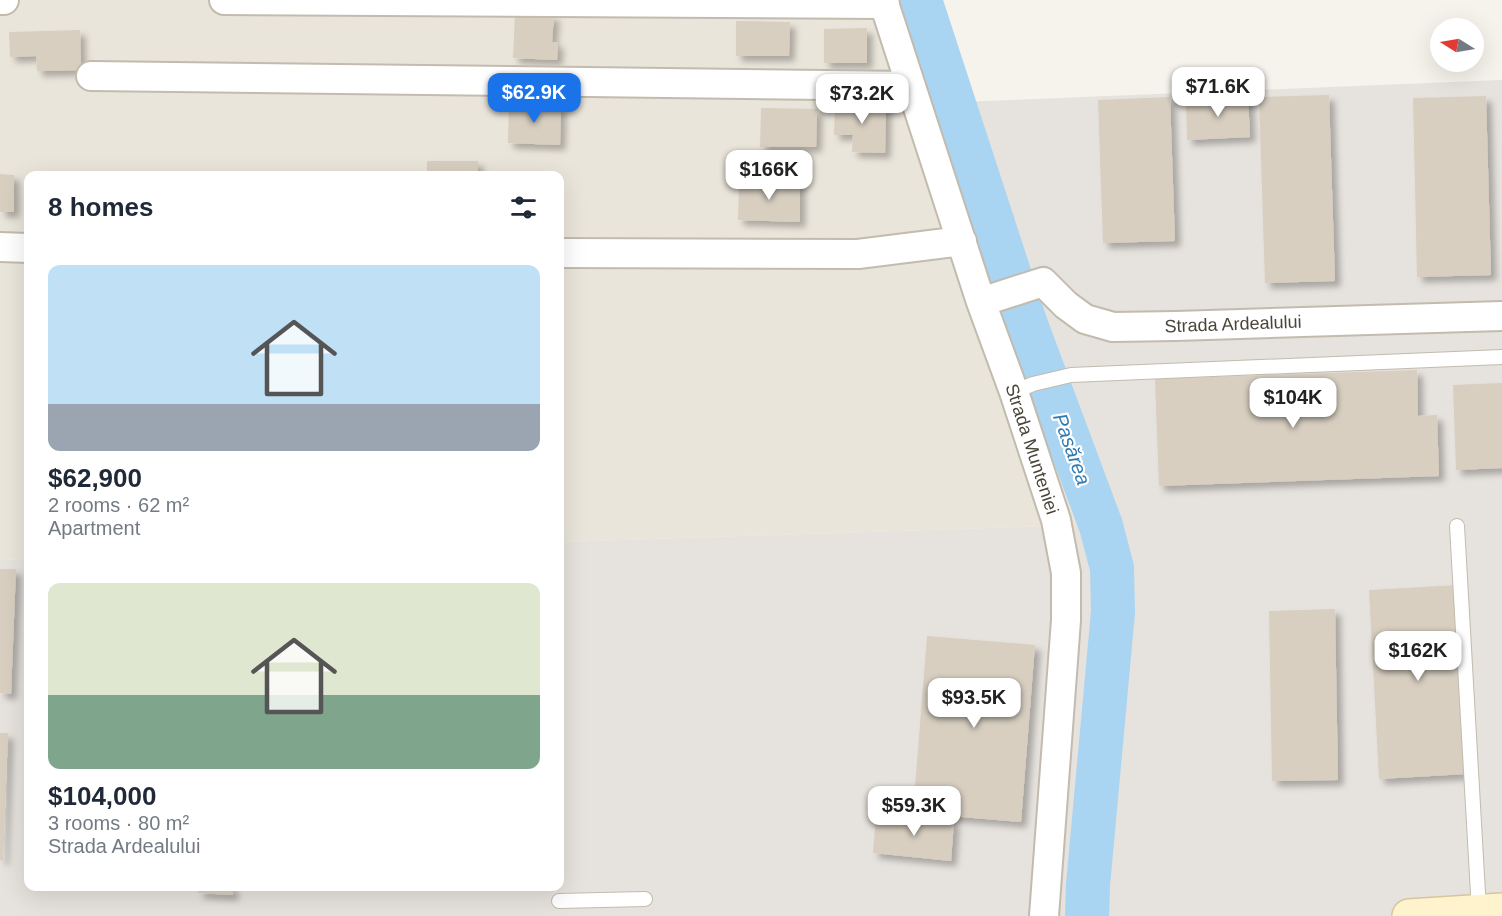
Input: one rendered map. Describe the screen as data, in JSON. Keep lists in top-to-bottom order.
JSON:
{
  "streets": {
    "street": ["Strada Ardealului", "Strada Munteniei"]
  },
  "crossings": [
    ["Strada Ardealului", "Strada Munteniei"]
  ],
  "water": ["Pasărea"],
  "north": "left",
  "page": {
    "price": [
      "$71.6K",
      "$62.9K",
      "$73.2K",
      "$166K",
      "$104K",
      "$162K",
      "$93.5K",
      "$59.3K"
    ],
    "heading": "8 homes",
    "list": [
      {
        "name": "$62,900",
        "note": "2 rooms · 62 m² · Apartment"
      },
      {
        "name": "$104,000",
        "note": "3 rooms · 80 m² · Strada Ardealului"
      }
    ]
  }
}
